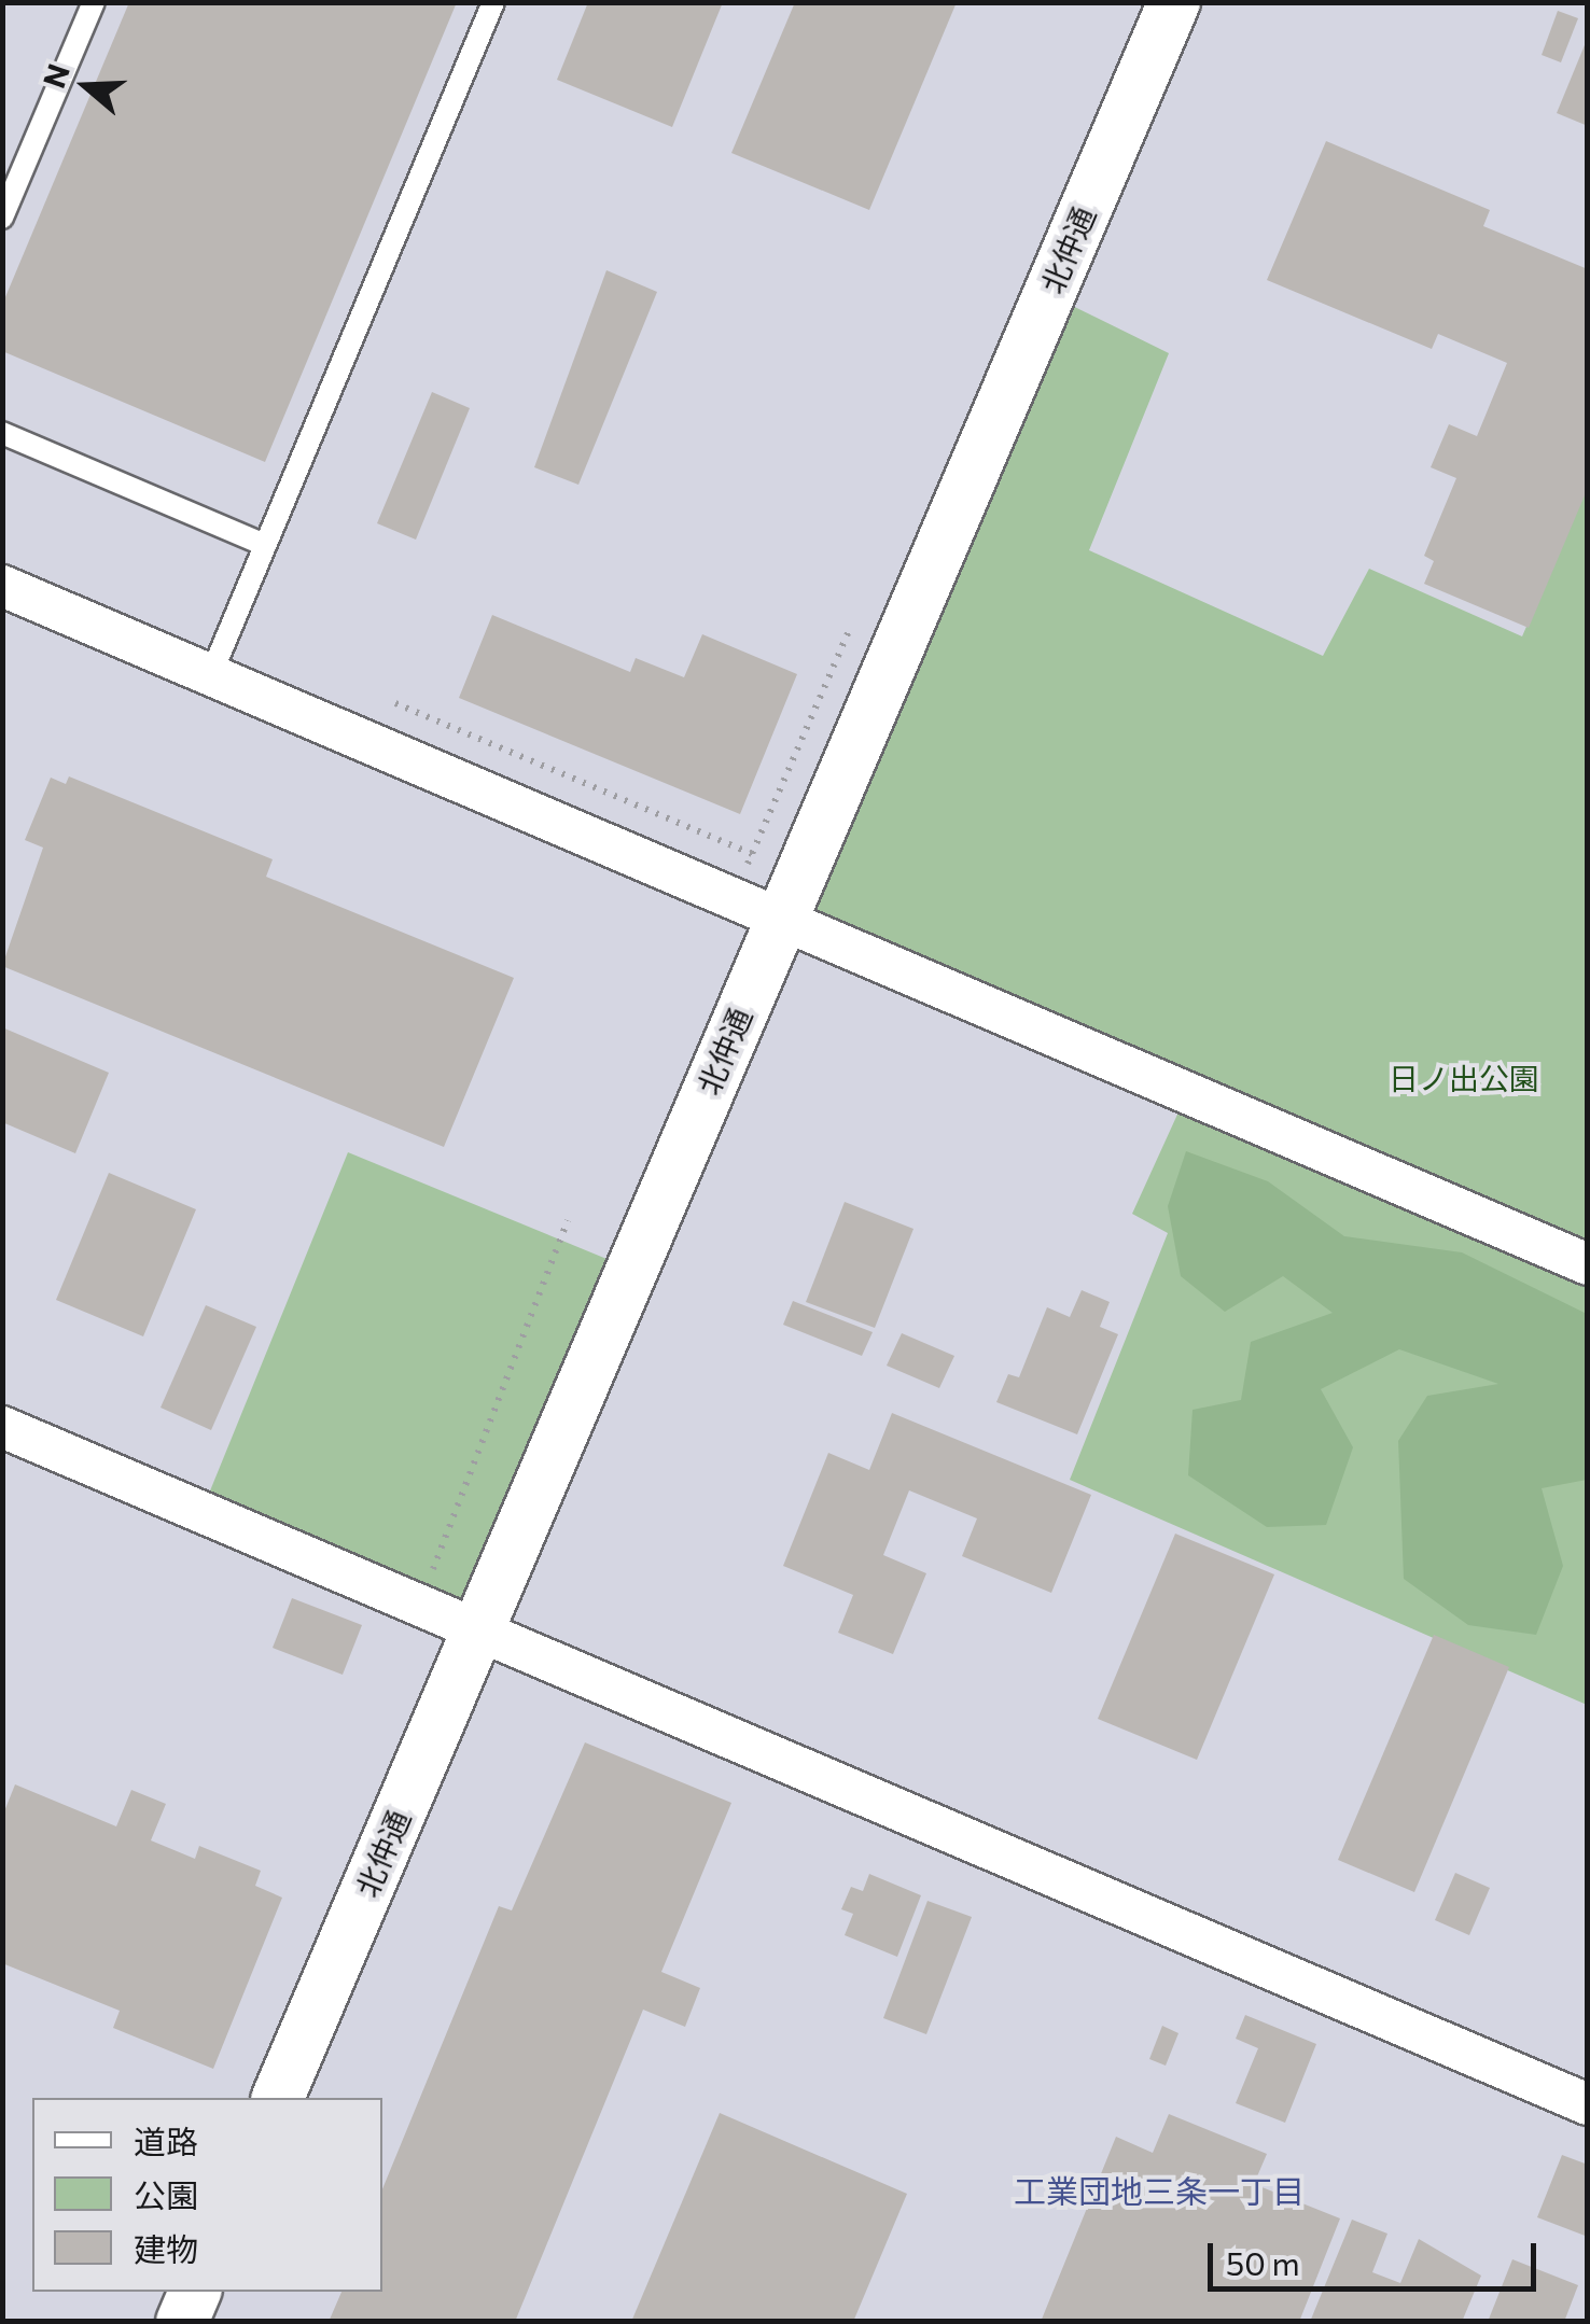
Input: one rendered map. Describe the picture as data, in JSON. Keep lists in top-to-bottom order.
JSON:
{
  "streets": {
    "street": ["北仲通"]
  },
  "districts": ["工業団地三条一丁目"],
  "parks": ["日ノ出公園"],
  "legend": ["道路", "公園", "建物"],
  "scale_bar": "50 m",
  "north": "left"
}
